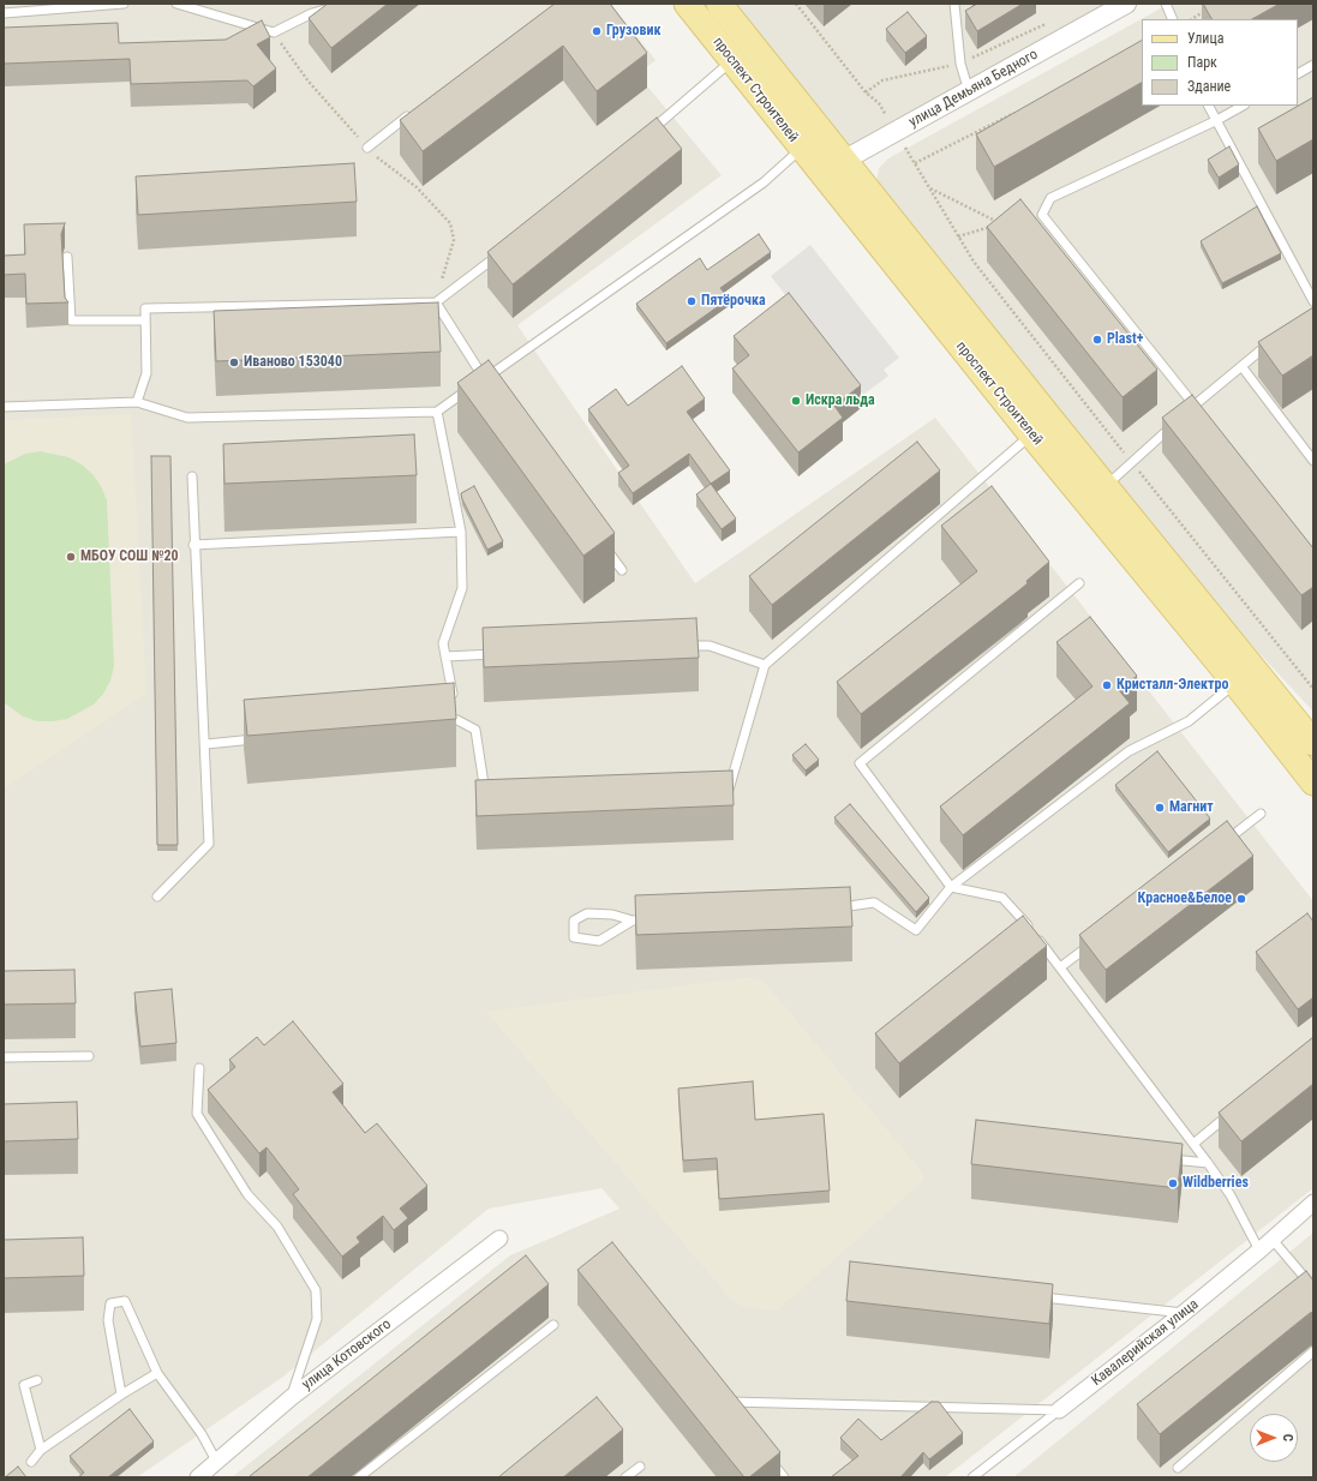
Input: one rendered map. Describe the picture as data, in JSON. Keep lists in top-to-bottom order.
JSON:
{
  "streets": {
    "main road": ["проспект Строителей"],
    "street": ["улица Демьяна Бедного", "Кавалерийская улица", "улица Котовского"]
  },
  "crossings": [
    ["улица Демьяна Бедного", "проспект Строителей"]
  ],
  "places": [
    "Грузовик",
    "Пятёрочка",
    "Plast+",
    "Иваново 153040",
    "Искра льда",
    "МБОУ СОШ №20",
    "Кристалл-Электро",
    "Магнит",
    "Красное&Белое",
    "Wildberries"
  ],
  "legend": ["Улица", "Парк", "Здание"],
  "north": "right"
}
